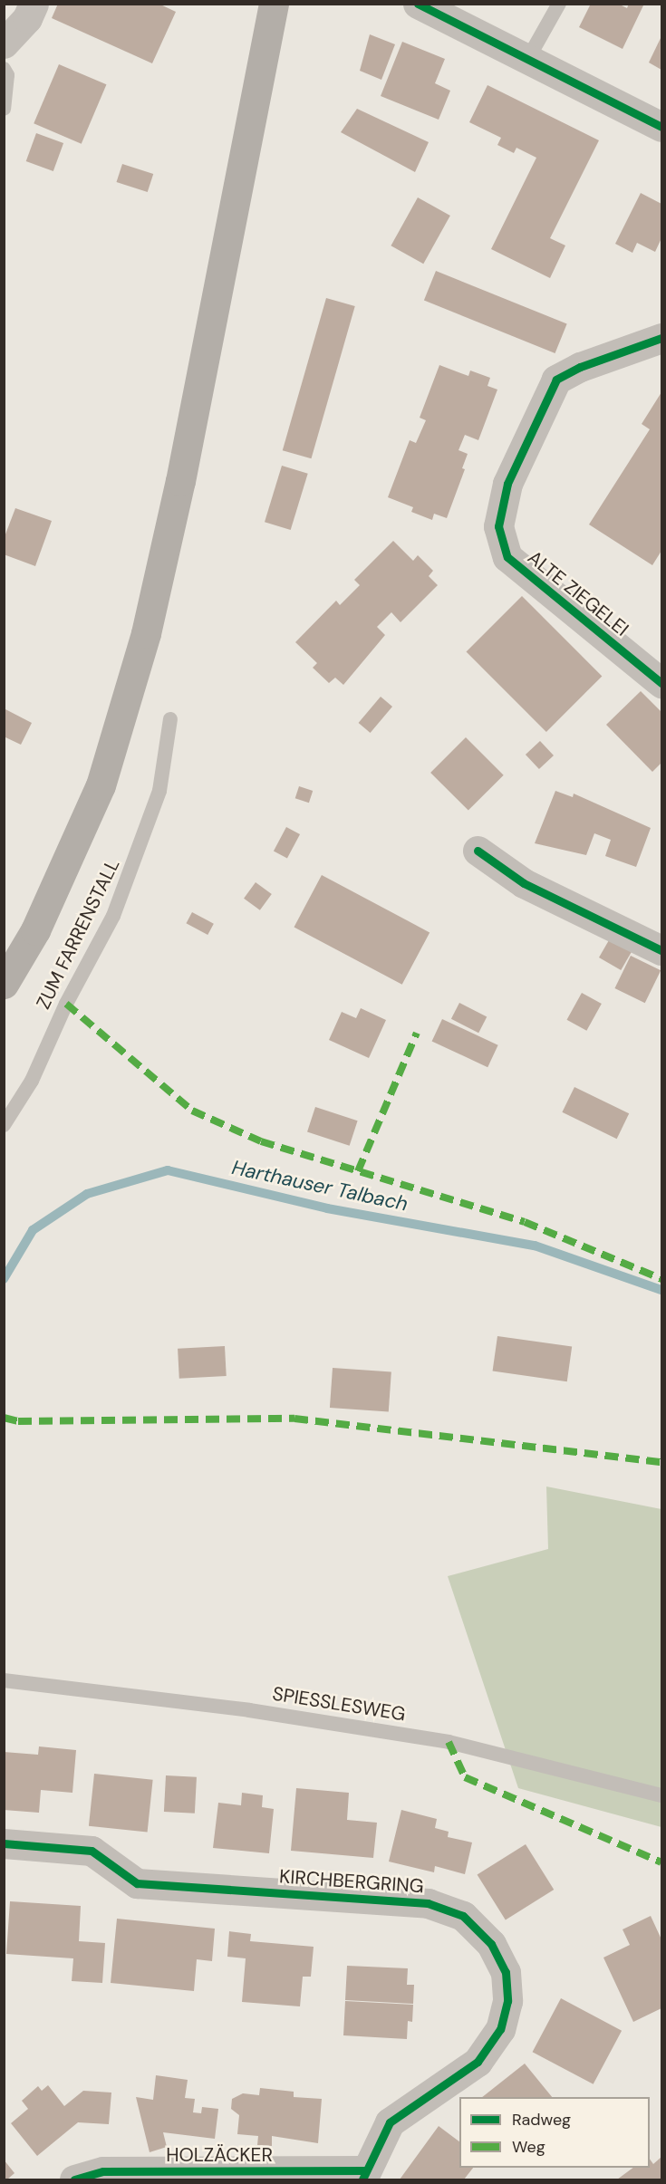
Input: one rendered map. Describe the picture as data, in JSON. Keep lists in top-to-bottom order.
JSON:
{
  "streets": {
    "street": ["ALTE ZIEGELEI", "KIRCHBERGRING", "HOLZÄCKER"],
    "lane": ["ZUM FARRENSTALL", "SPIESSLESWEG"]
  },
  "crossings": [
    ["KIRCHBERGRING", "HOLZÄCKER"]
  ],
  "water": ["Harthauser Talbach"],
  "legend": ["Radweg", "Weg"]
}
